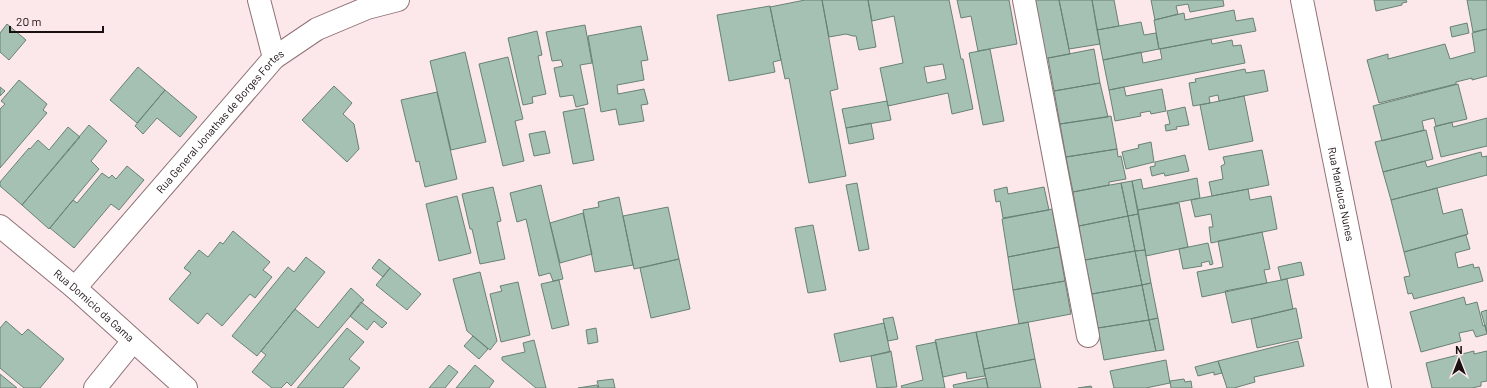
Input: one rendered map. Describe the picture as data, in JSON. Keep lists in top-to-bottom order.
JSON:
{
  "streets": {
    "street": ["Rua General Jonathas de Borges Fortes", "Rua Manduca Nunes", "Rua Domicio da Gama"]
  },
  "crossings": [
    ["Rua General Jonathas de Borges Fortes", "Rua Domicio da Gama"]
  ],
  "scale_bar": "20 m",
  "north": "top"
}
